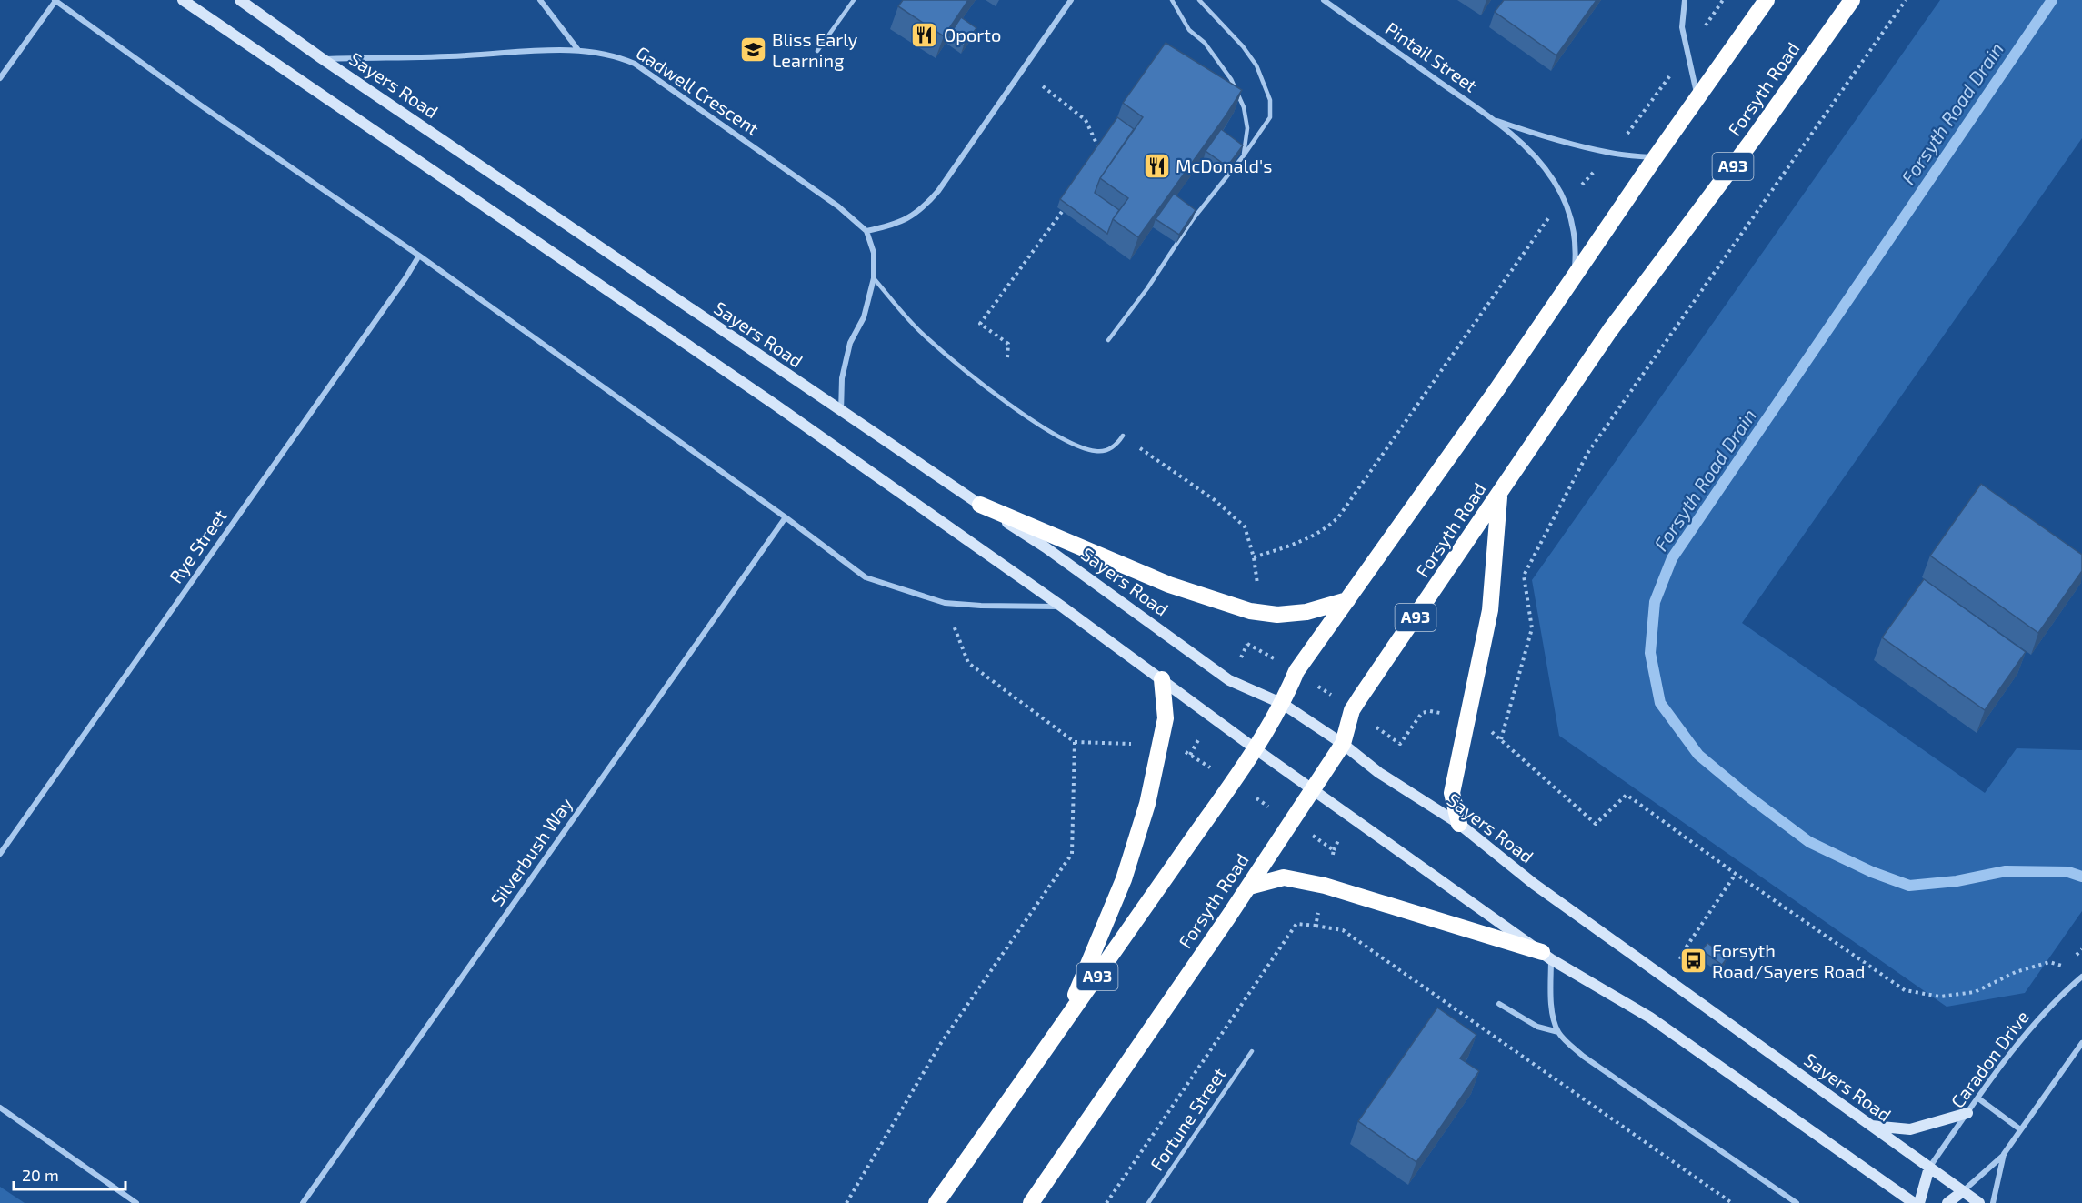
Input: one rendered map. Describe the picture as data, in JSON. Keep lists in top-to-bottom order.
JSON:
{
  "streets": {
    "highway": ["Forsyth Road", "A93"],
    "main road": ["Sayers Road"],
    "street": [
      "Pintail Street",
      "Gadwell Crescent",
      "Rye Street",
      "Silverbush Way",
      "Caradon Drive"
    ],
    "lane": ["Fortune Street"]
  },
  "crossings": [
    ["Pintail Street", "A93"],
    ["Sayers Road", "Forsyth Road"],
    ["Sayers Road", "Gadwell Crescent"],
    ["Sayers Road", "A93"],
    ["Sayers Road", "Caradon Drive"]
  ],
  "water": ["Forsyth Road Drain"],
  "places": {
    "restaurant": ["Oporto", "McDonald's"],
    "school or university": ["Bliss Early Learning"],
    "bus stop": ["Forsyth Road/Sayers Road"]
  },
  "scale_bar": "20 m"
}
